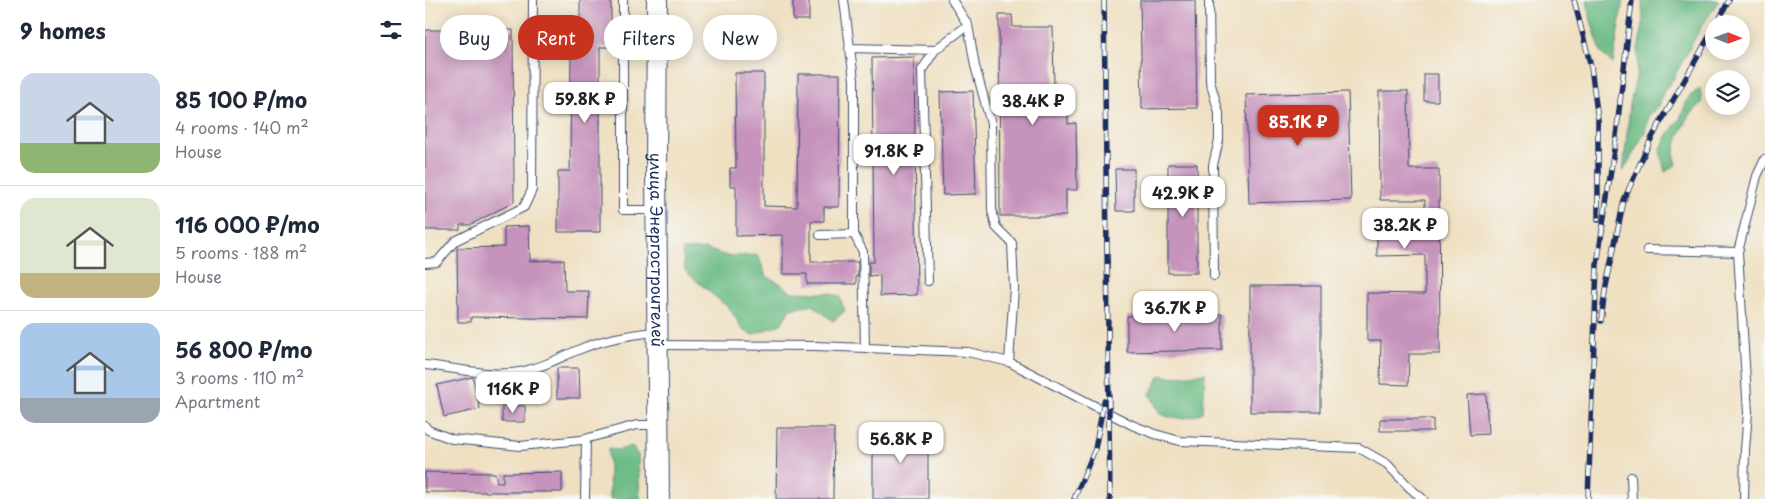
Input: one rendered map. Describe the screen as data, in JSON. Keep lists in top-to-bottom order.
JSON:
{
  "streets": {
    "main road": ["улица Энергостроителей"]
  },
  "north": "right",
  "page": {
    "heading": "9 homes",
    "chip": [
      "Buy",
      "Rent",
      "Filters",
      "New"
    ],
    "list": [
      {
        "name": "85 100 ₽/mo",
        "note": "4 rooms · 140 m² · House"
      },
      {
        "name": "116 000 ₽/mo",
        "note": "5 rooms · 188 m² · House"
      },
      {
        "name": "56 800 ₽/mo",
        "note": "3 rooms · 110 m² · Apartment"
      }
    ],
    "price": [
      "59.8K ₽",
      "38.4K ₽",
      "85.1K ₽",
      "91.8K ₽",
      "42.9K ₽",
      "38.2K ₽",
      "36.7K ₽",
      "116K ₽",
      "56.8K ₽"
    ]
  }
}
